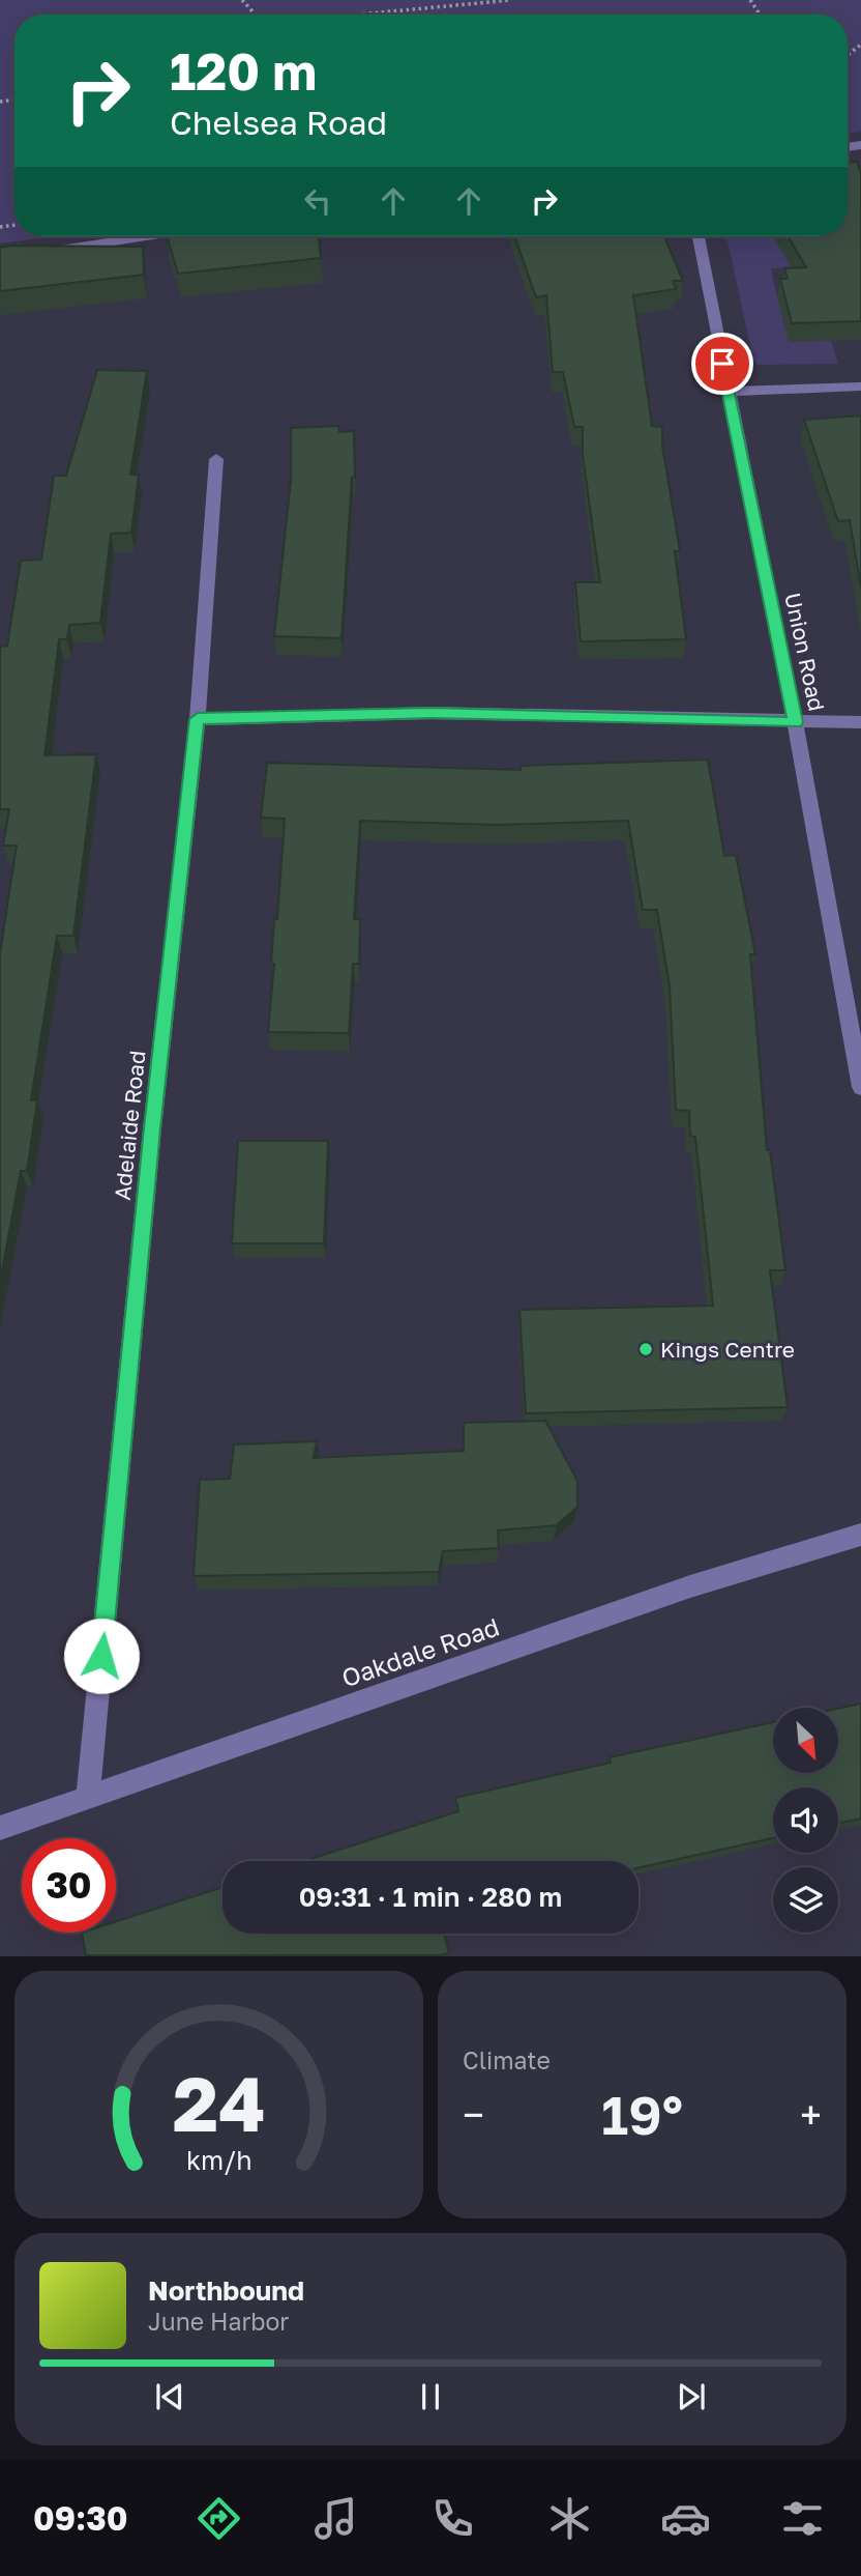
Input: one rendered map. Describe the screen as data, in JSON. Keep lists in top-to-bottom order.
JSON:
{
  "streets": {
    "street": ["Union Road", "Adelaide Road", "Oakdale Road"]
  },
  "crossings": [
    ["Adelaide Road", "Oakdale Road"]
  ],
  "places": ["Kings Centre"],
  "north": "bottom right",
  "page": {
    "turn": ["120 m", "Chelsea Road"],
    "limit": "30",
    "trip": "09:31 · 1 min · 280 m",
    "tile": "Climate",
    "heat": ["−", "19°", "+"],
    "song": ["Northbound", "June Harbor"],
    "tabs": "09:30",
    "gauge": ["24", "km/h"]
  }
}
